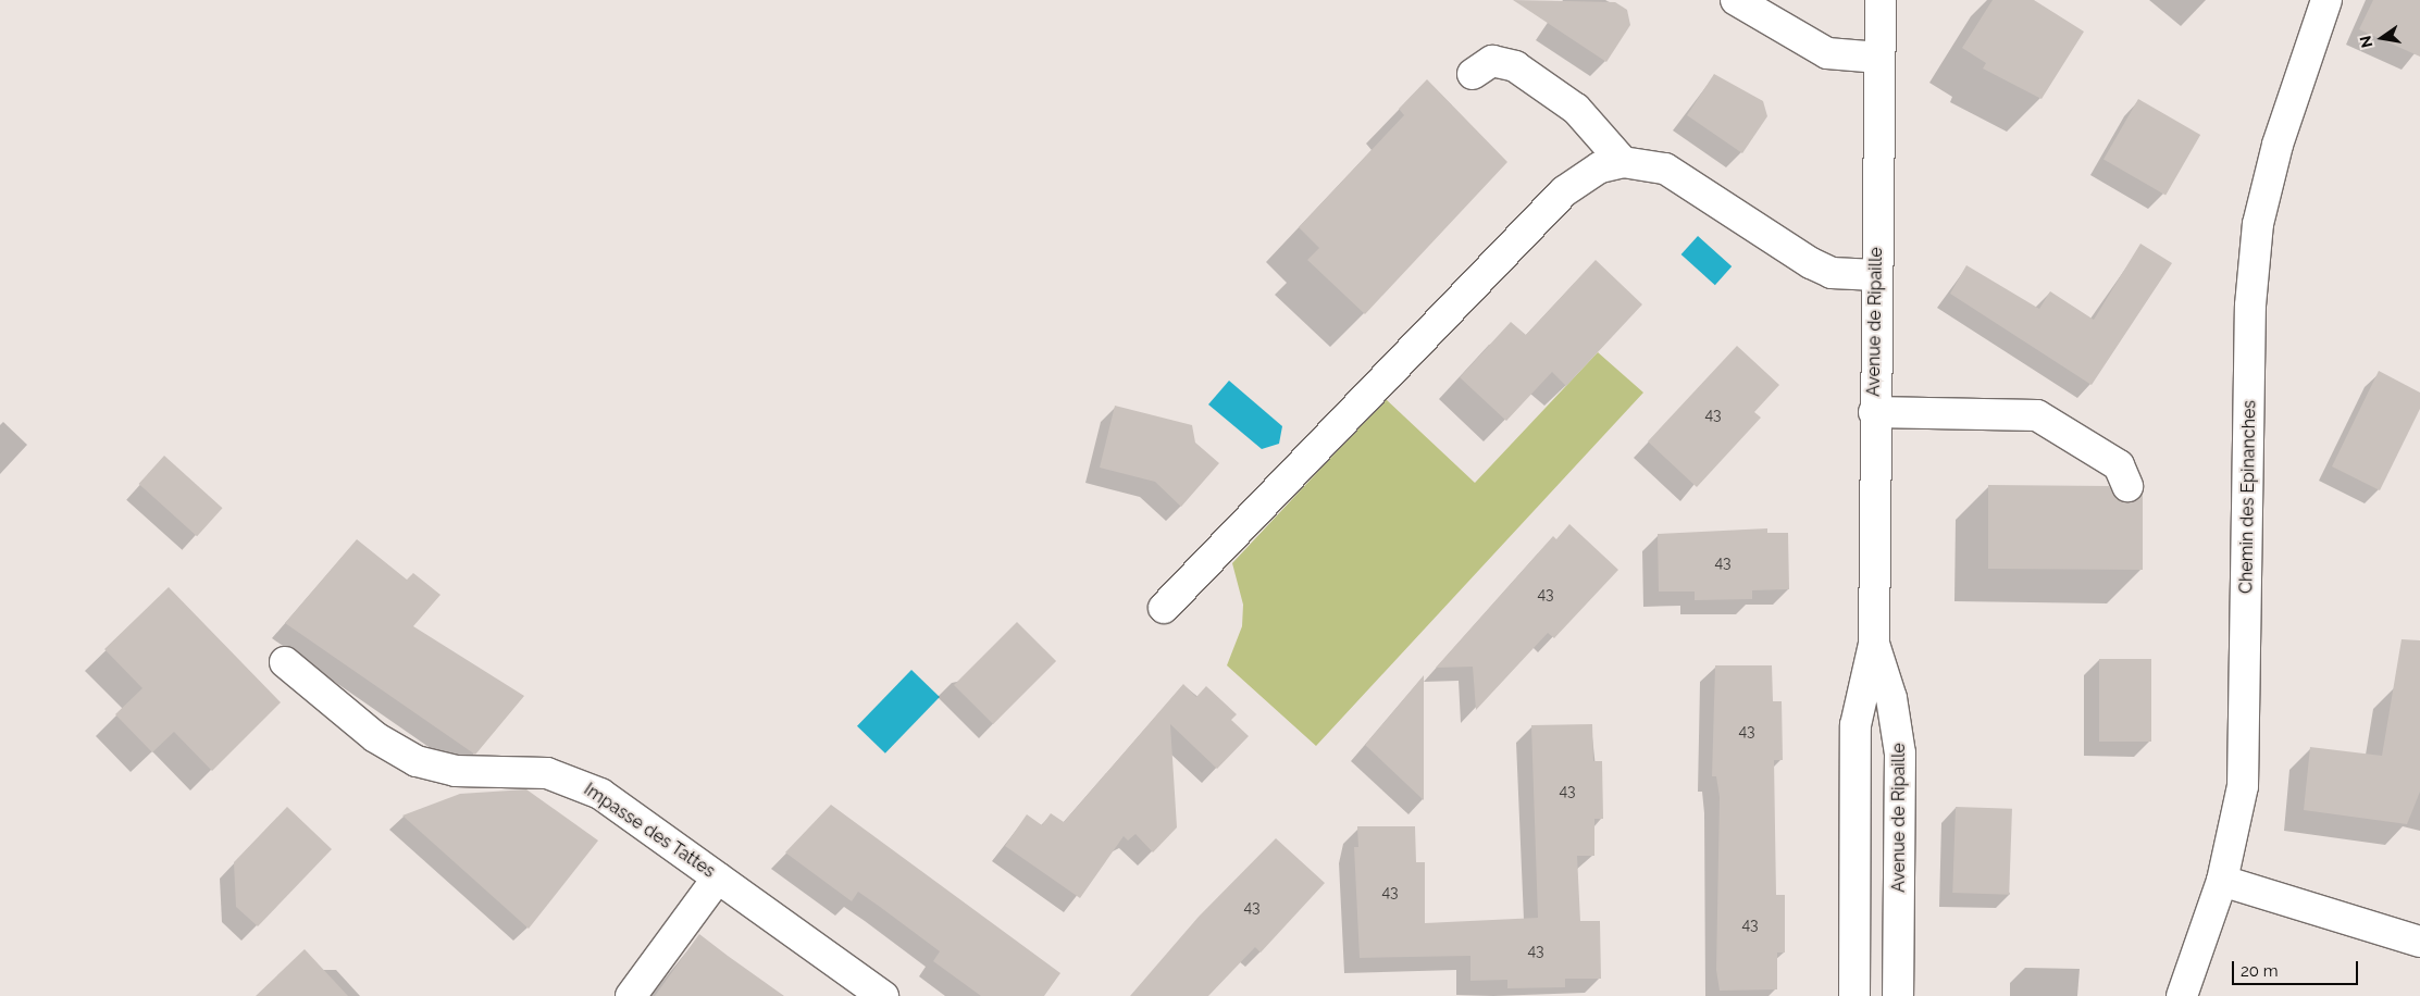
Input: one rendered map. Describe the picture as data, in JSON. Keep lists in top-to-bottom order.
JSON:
{
  "streets": {
    "street": ["Avenue de Ripaille", "Chemin des Epinanches", "Impasse des Tattes"]
  },
  "house_numbers": [
    "43",
    "43",
    "43",
    "43",
    "43",
    "43",
    "43",
    "43",
    "43"
  ],
  "scale_bar": "20 m",
  "north": "left"
}
